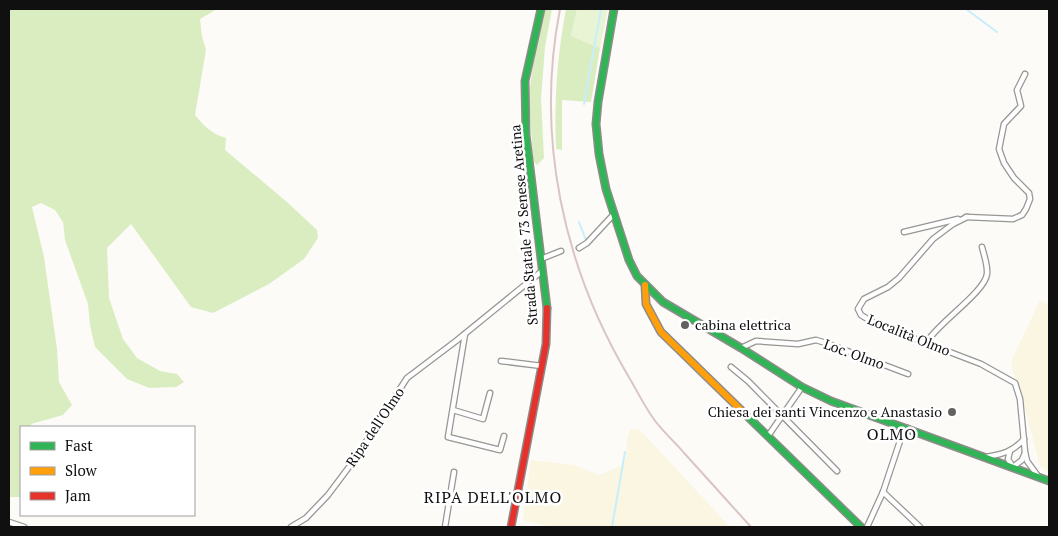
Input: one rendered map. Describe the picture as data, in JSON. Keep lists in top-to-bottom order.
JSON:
{
  "streets": {
    "main road": ["Strada Statale 73 Senese Aretina"],
    "street": ["Località Olmo", "Loc. Olmo", "Ripa dell'Olmo"]
  },
  "crossings": [
    ["Strada Statale 73 Senese Aretina", "Ripa dell'Olmo"]
  ],
  "districts": ["OLMO", "RIPA DELL'OLMO"],
  "places": ["cabina elettrica", "Chiesa dei santi Vincenzo e Anastasio"],
  "legend": ["Fast", "Slow", "Jam"]
}
